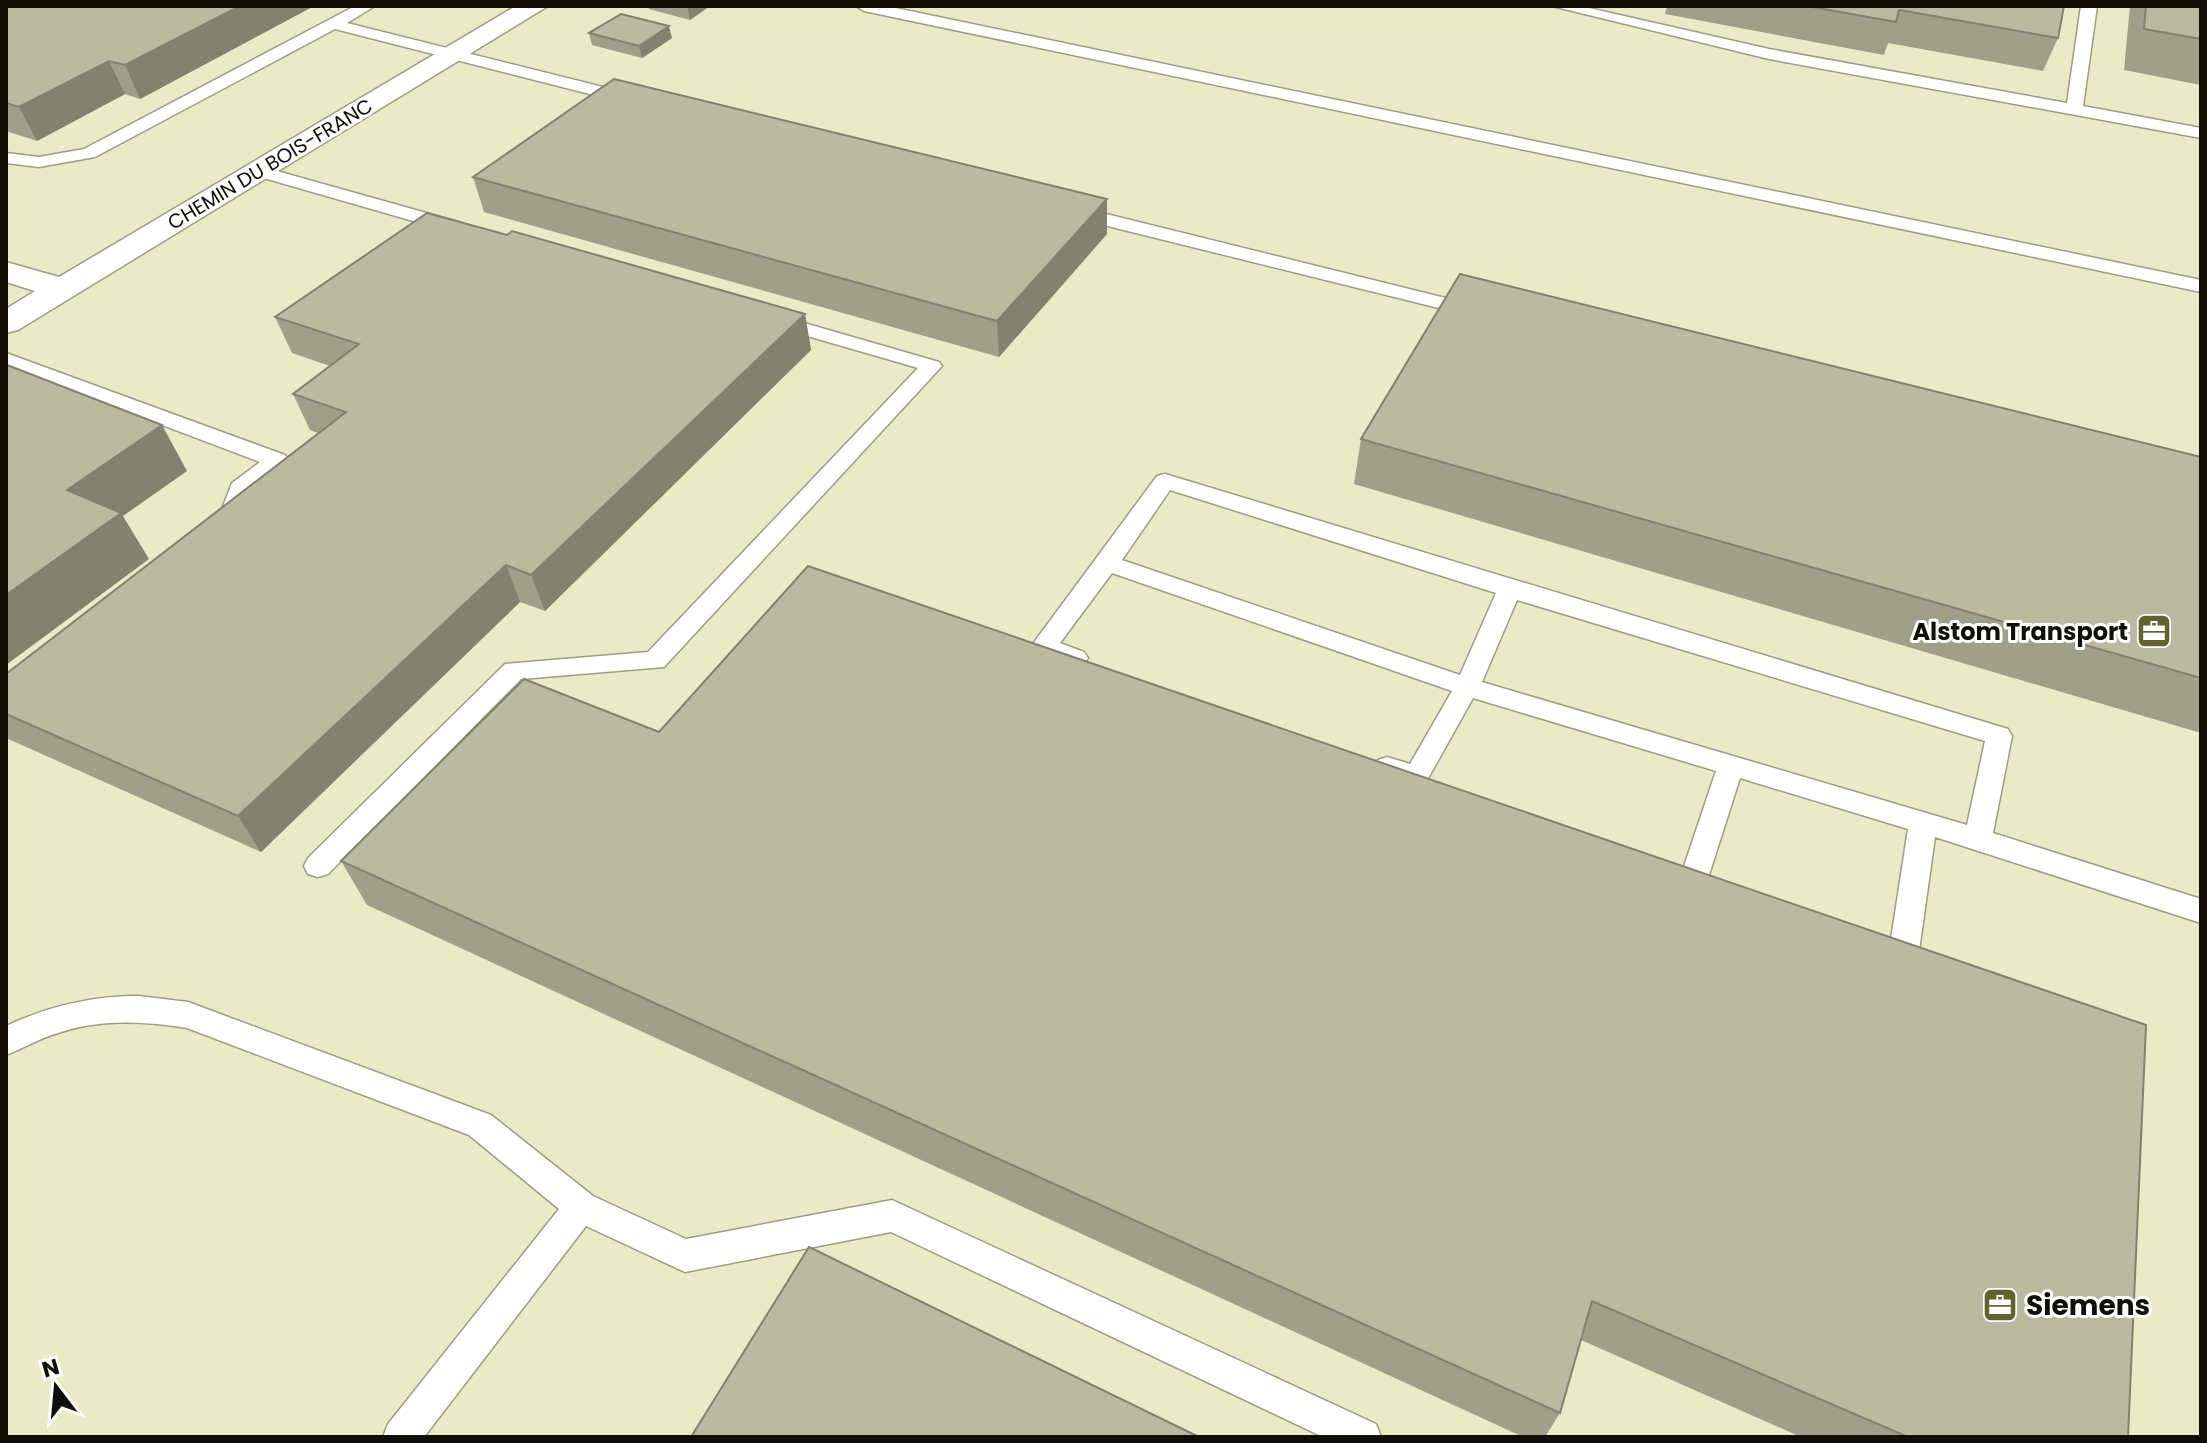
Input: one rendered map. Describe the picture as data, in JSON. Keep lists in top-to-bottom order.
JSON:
{
  "streets": {
    "street": ["CHEMIN DU BOIS-FRANC"]
  },
  "places": {
    "office": ["Alstom Transport", "Siemens"]
  },
  "north": "top"
}
